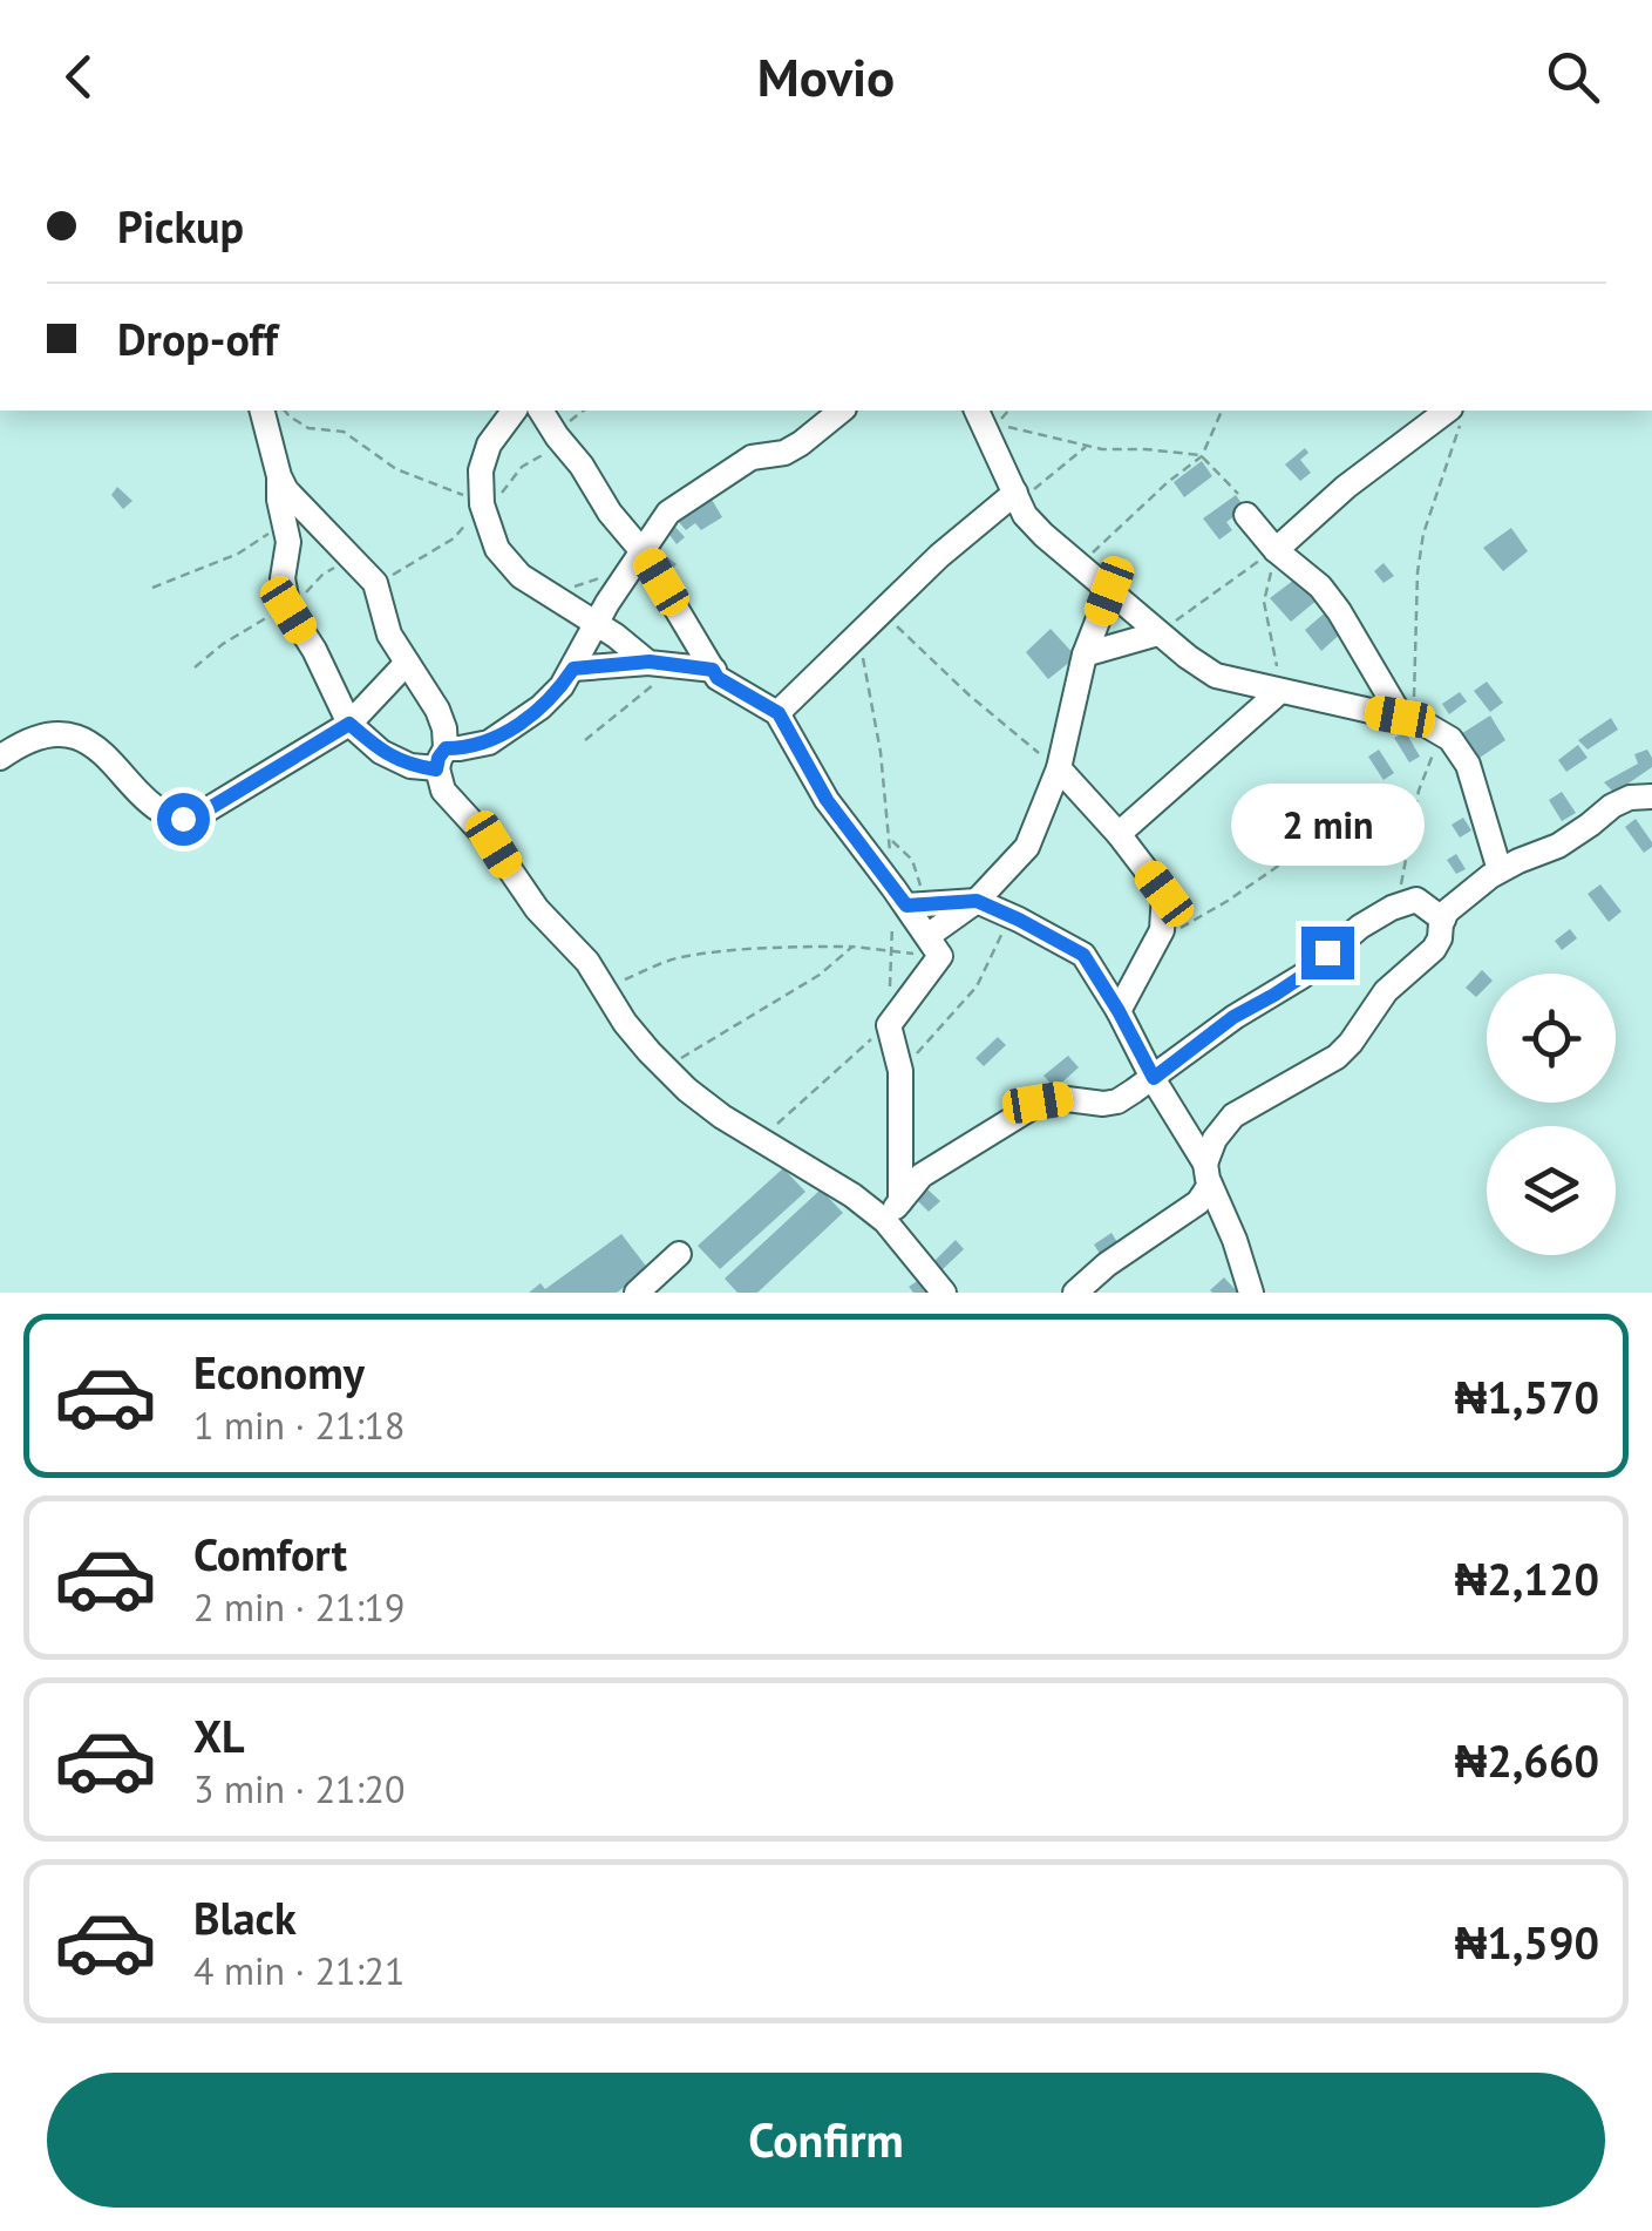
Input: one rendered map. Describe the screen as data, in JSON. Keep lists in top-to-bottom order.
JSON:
{
  "page": {
    "header": "Movio",
    "banner": ["Pickup", "Drop-off"],
    "bubble": "2 min",
    "list": [
      {
        "name": "Economy",
        "note": "1 min · 21:18",
        "value": "₦1,570"
      },
      {
        "name": "Comfort",
        "note": "2 min · 21:19",
        "value": "₦2,120"
      },
      {
        "name": "XL",
        "note": "3 min · 21:20",
        "value": "₦2,660"
      },
      {
        "name": "Black",
        "note": "4 min · 21:21",
        "value": "₦1,590"
      }
    ],
    "buttons": "Confirm"
  }
}
